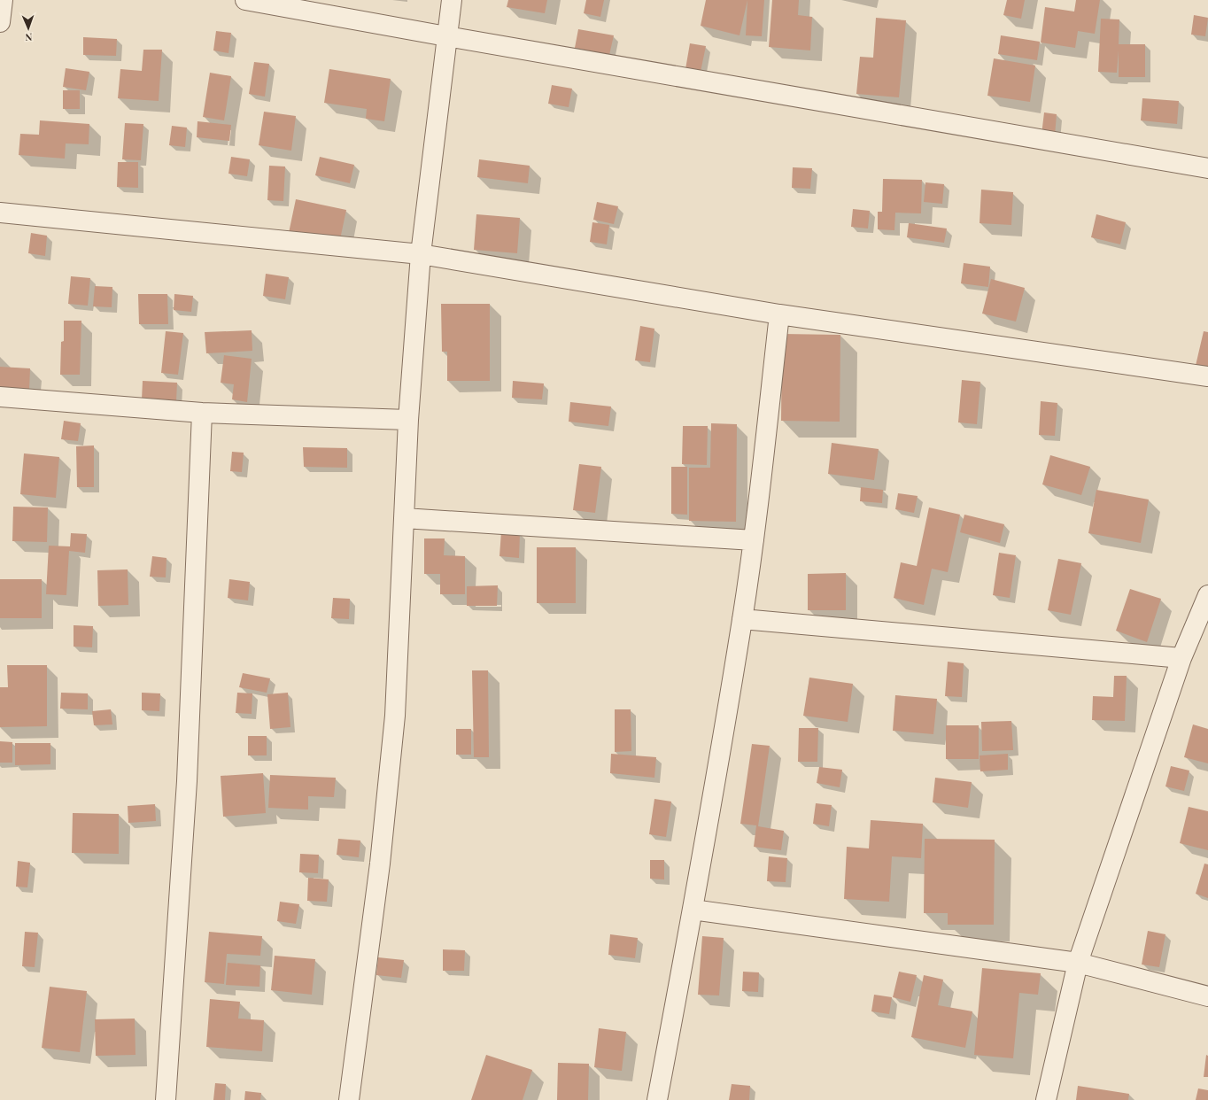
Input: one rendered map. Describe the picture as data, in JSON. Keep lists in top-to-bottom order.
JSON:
{
  "north": "bottom"
}
